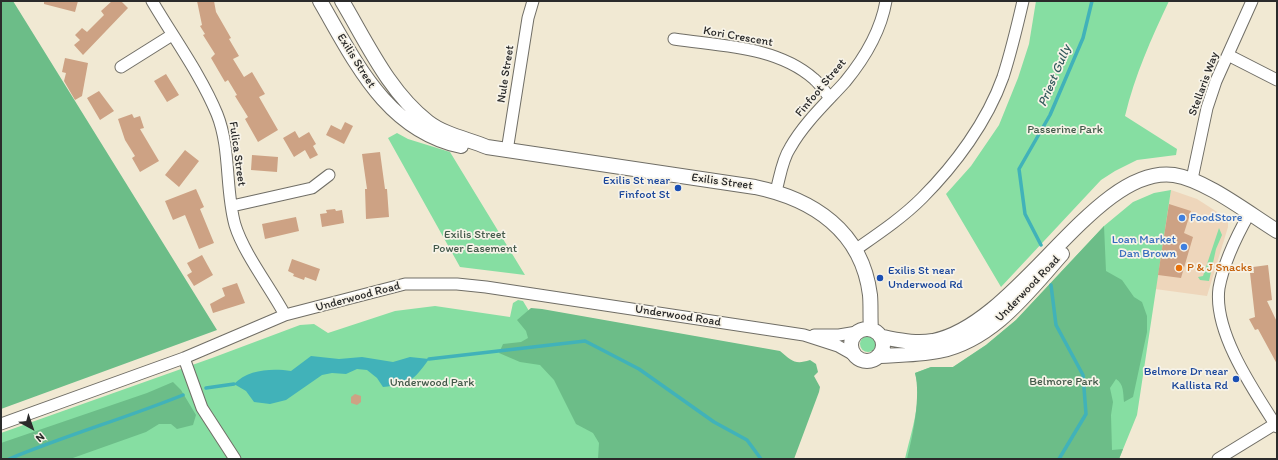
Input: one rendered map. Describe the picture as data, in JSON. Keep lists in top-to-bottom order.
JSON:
{
  "streets": {
    "street": [
      "Kori Crescent",
      "Exilis Street",
      "Nule Street",
      "Stellaris Way",
      "Finfoot Street",
      "Fulica Street",
      "Underwood Road"
    ]
  },
  "crossings": [
    ["Kori Crescent", "Finfoot Street"],
    ["Exilis Street", "Nule Street"],
    ["Exilis Street", "Finfoot Street"],
    ["Exilis Street", "Underwood Road"],
    ["Stellaris Way", "Underwood Road"],
    ["Fulica Street", "Underwood Road"]
  ],
  "water": ["Priest Gully"],
  "parks": [
    "Passerine Park",
    "Exilis Street Power Easement",
    "Belmore Park",
    "Underwood Park"
  ],
  "places": [
    "Exilis St near Finfoot St",
    "FoodStore",
    "Loan Market Dan Brown",
    "P & J Snacks",
    "Exilis St near Underwood Rd",
    "Belmore Dr near Kallista Rd"
  ],
  "north": "bottom right"
}
